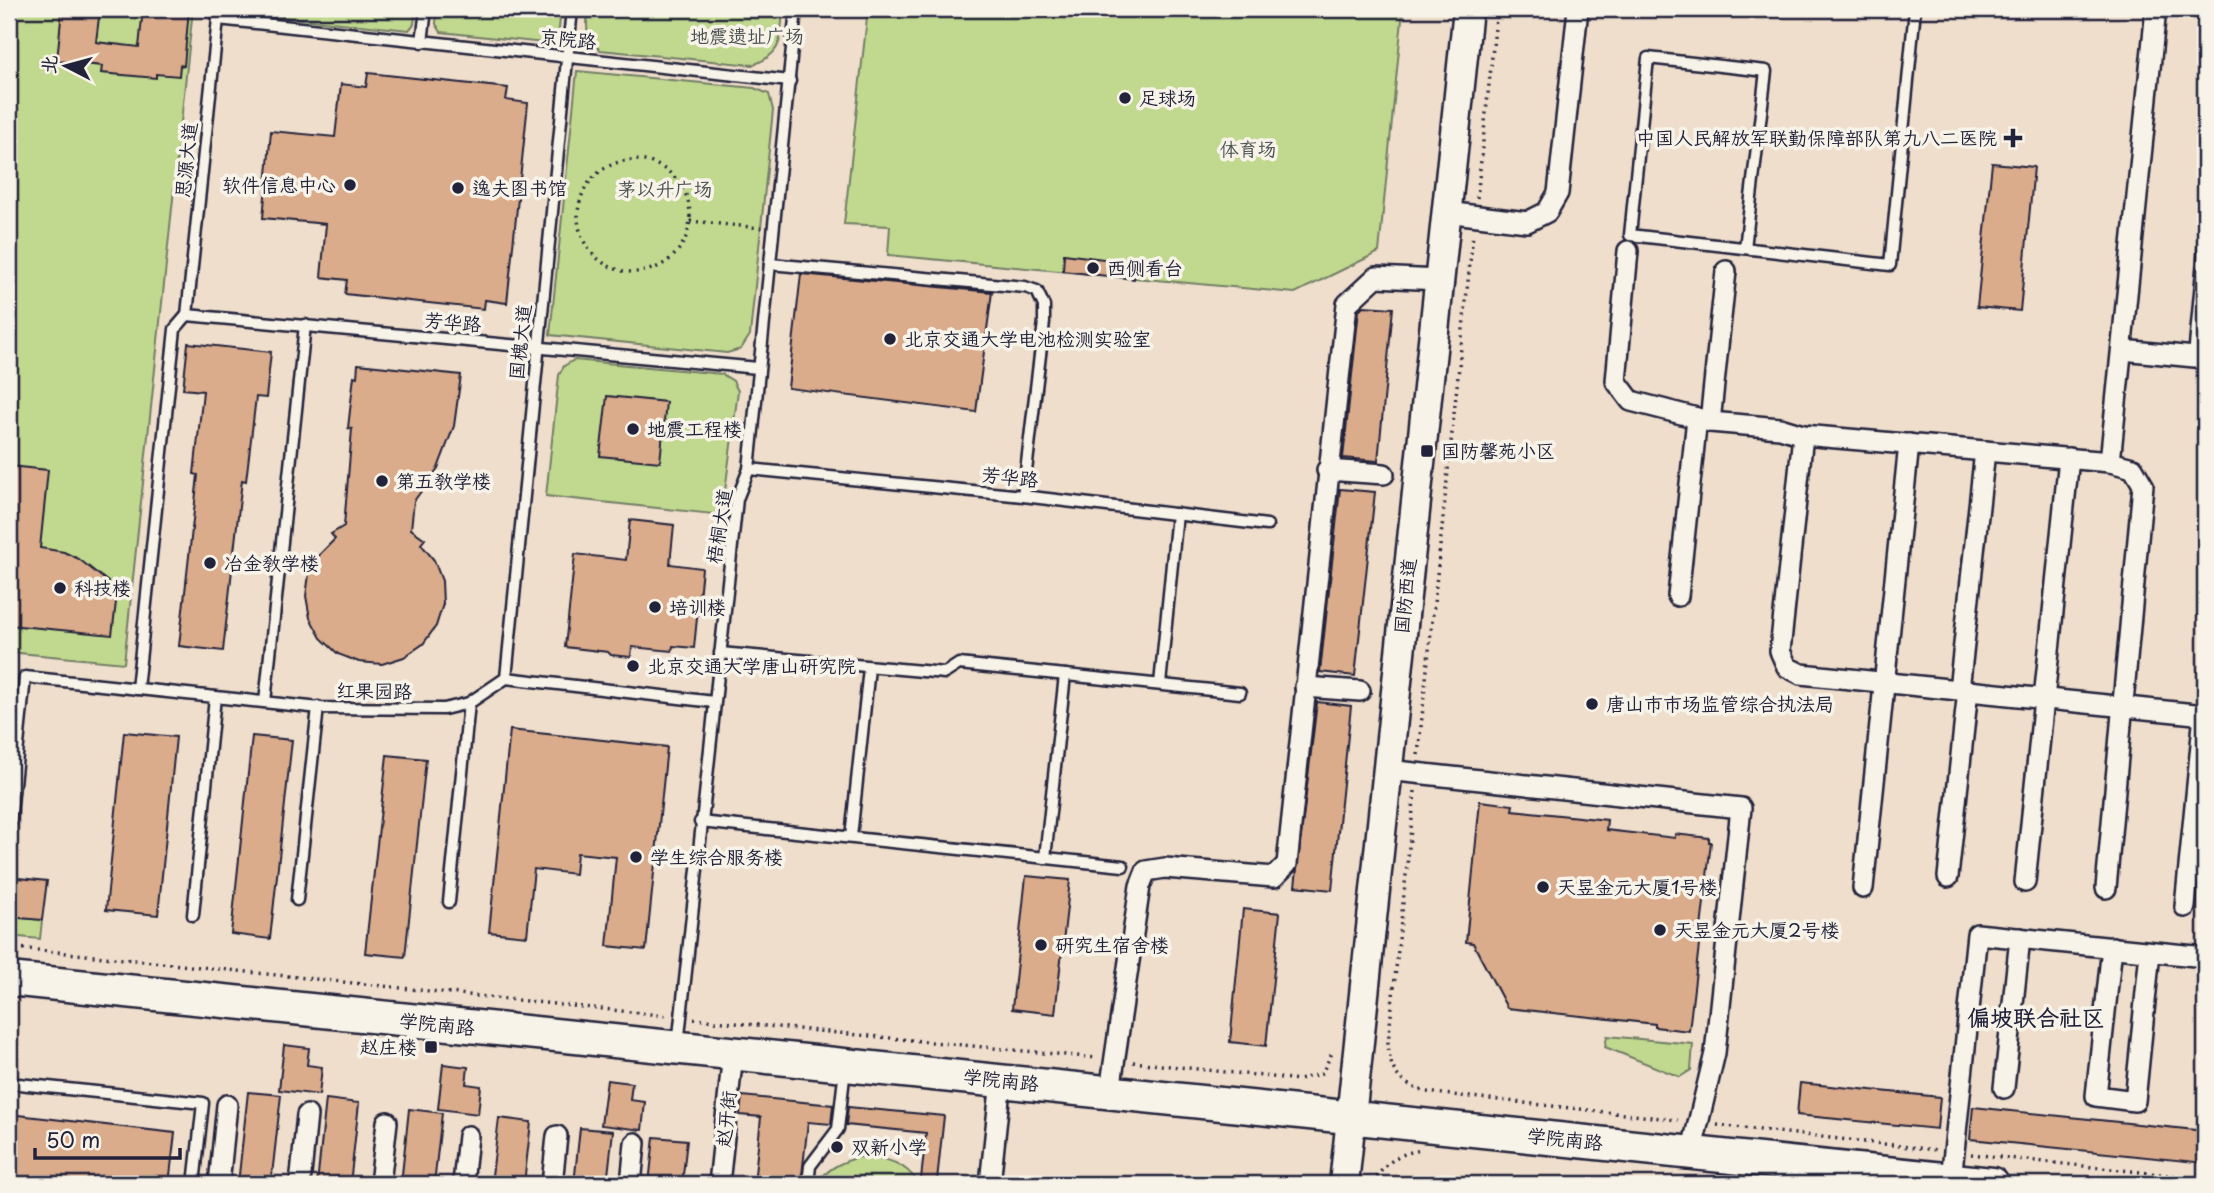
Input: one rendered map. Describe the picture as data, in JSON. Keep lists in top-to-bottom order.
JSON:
{
  "streets": {
    "main road": ["学院南路"],
    "street": ["国防西道", "赵开街"],
    "lane": [
      "京院路",
      "思源大道",
      "芳华路",
      "国槐大道",
      "梧桐大道",
      "红果园路"
    ]
  },
  "crossings": [
    ["京院路", "思源大道"],
    ["京院路", "国槐大道"],
    ["京院路", "梧桐大道"],
    ["思源大道", "芳华路"],
    ["思源大道", "红果园路"],
    ["芳华路", "国槐大道"],
    ["芳华路", "梧桐大道"],
    ["国槐大道", "红果园路"],
    ["梧桐大道", "学院南路"],
    ["国防西道", "学院南路"],
    ["学院南路", "赵开街"]
  ],
  "districts": ["偏坡联合社区"],
  "parks": ["地震遗址广场", "体育场", "茅以升广场"],
  "places": {
    "other": [
      "足球场",
      "软件信息中心",
      "逸夫图书馆",
      "西侧看台",
      "北京交通大学电池检测实验室",
      "地震工程楼",
      "第五教学楼",
      "冶金教学楼",
      "科技楼",
      "培训楼",
      "北京交通大学唐山研究院",
      "唐山市市场监管综合执法局",
      "学生综合服务楼",
      "天昱金元大厦1号楼",
      "天昱金元大厦2号楼",
      "研究生宿舍楼",
      "双新小学"
    ],
    "health": ["中国人民解放军联勤保障部队第九八二医院"],
    "transit": ["国防馨苑小区", "赵庄楼"]
  },
  "scale_bar": "50 m",
  "north": "left"
}
